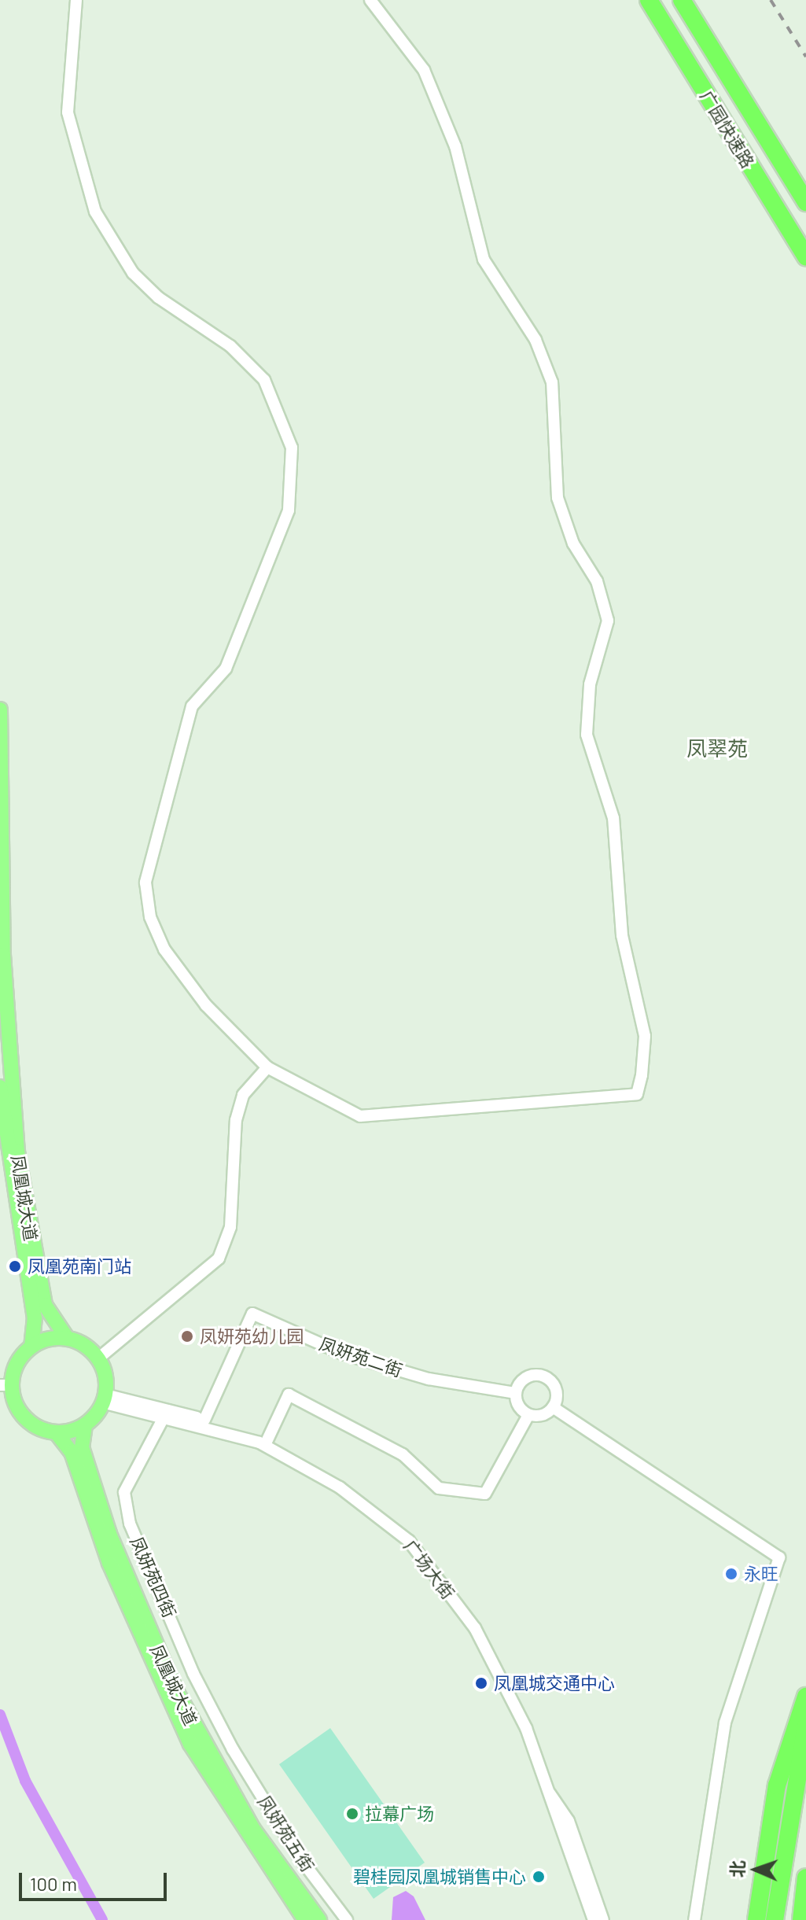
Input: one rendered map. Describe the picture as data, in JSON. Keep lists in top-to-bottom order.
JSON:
{
  "streets": {
    "highway": ["广园快速路"],
    "main road": ["凤凰城大道"],
    "street": [
      "凤妍苑二街",
      "广场大街",
      "凤妍苑四街",
      "凤妍苑五街"
    ]
  },
  "crossings": [
    ["凤凰城大道", "广场大街"],
    ["凤妍苑二街", "广场大街"],
    ["广场大街", "凤妍苑四街"],
    ["凤妍苑四街", "凤妍苑五街"]
  ],
  "districts": ["凤翠苑"],
  "places": [
    "凤凰苑南门站",
    "凤妍苑幼儿园",
    "永旺",
    "凤凰城交通中心",
    "拉幕广场",
    "碧桂园凤凰城销售中心"
  ],
  "scale_bar": "100 m",
  "north": "left"
}
